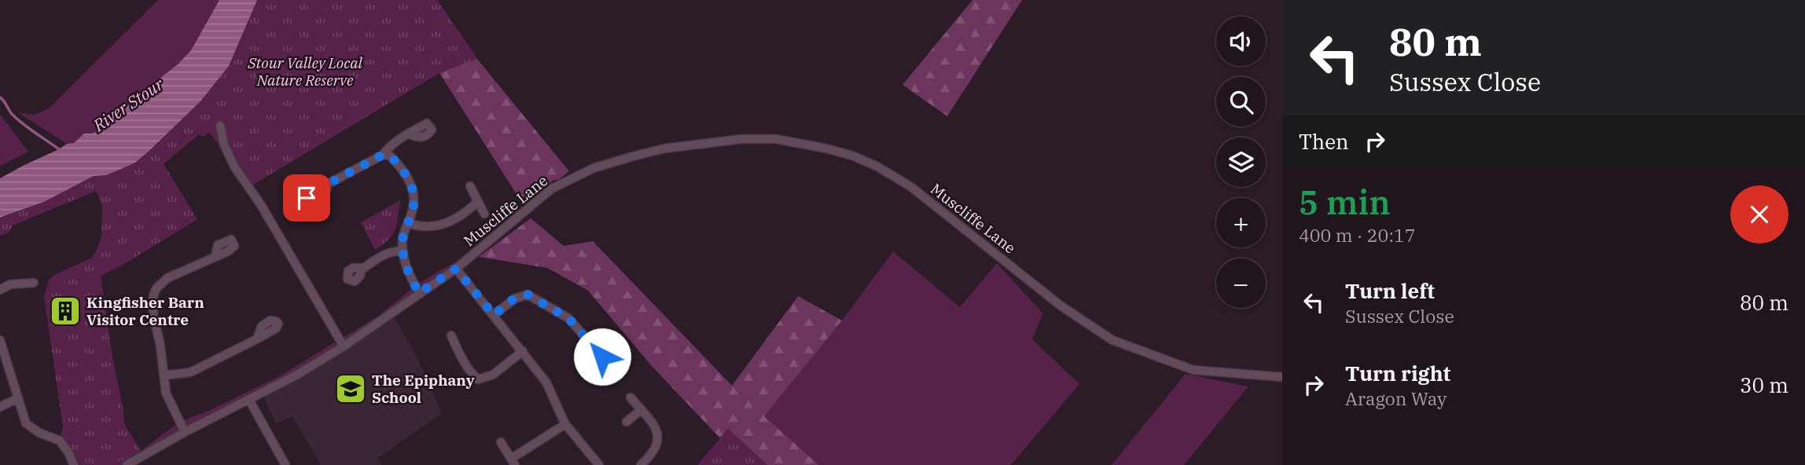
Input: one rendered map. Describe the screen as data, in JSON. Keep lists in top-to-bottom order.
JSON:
{
  "streets": {
    "street": ["Muscliffe Lane"]
  },
  "water": ["River Stour"],
  "parks": ["Stour Valley Local Nature Reserve"],
  "places": {
    "building": ["Kingfisher Barn Visitor Centre"],
    "school or university": ["The Epiphany School"]
  },
  "page": {
    "turn": ["80 m", "Sussex Close"],
    "map_buttons": ["+", "−"],
    "then": "Then",
    "heading": ["5 min", "400 m · 20:17"],
    "list": [
      {
        "name": "Turn left",
        "note": "Sussex Close",
        "value": "80 m"
      },
      {
        "name": "Turn right",
        "note": "Aragon Way",
        "value": "30 m"
      }
    ]
  }
}
